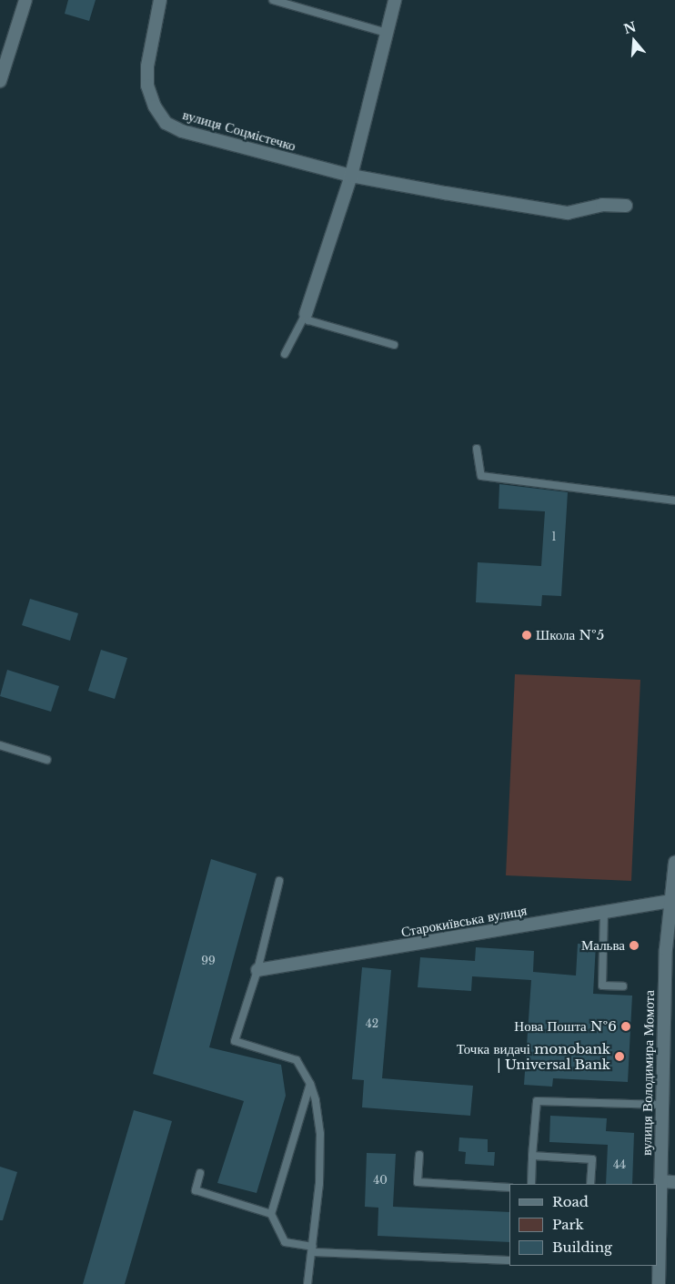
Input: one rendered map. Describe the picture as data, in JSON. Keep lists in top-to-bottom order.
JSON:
{
  "streets": {
    "street": ["вулиця Соцмістечко", "Старокиївська вулиця", "вулиця Володимира Момота"]
  },
  "crossings": [
    ["Старокиївська вулиця", "вулиця Володимира Момота"]
  ],
  "places": [
    "Школа №5",
    "Мальва",
    "Нова Пошта №6",
    "Точка видачі monobank | Universal Bank"
  ],
  "house_numbers": [
    "1",
    "99",
    "42",
    "44",
    "40"
  ],
  "legend": ["Road", "Park", "Building"],
  "north": "top"
}
